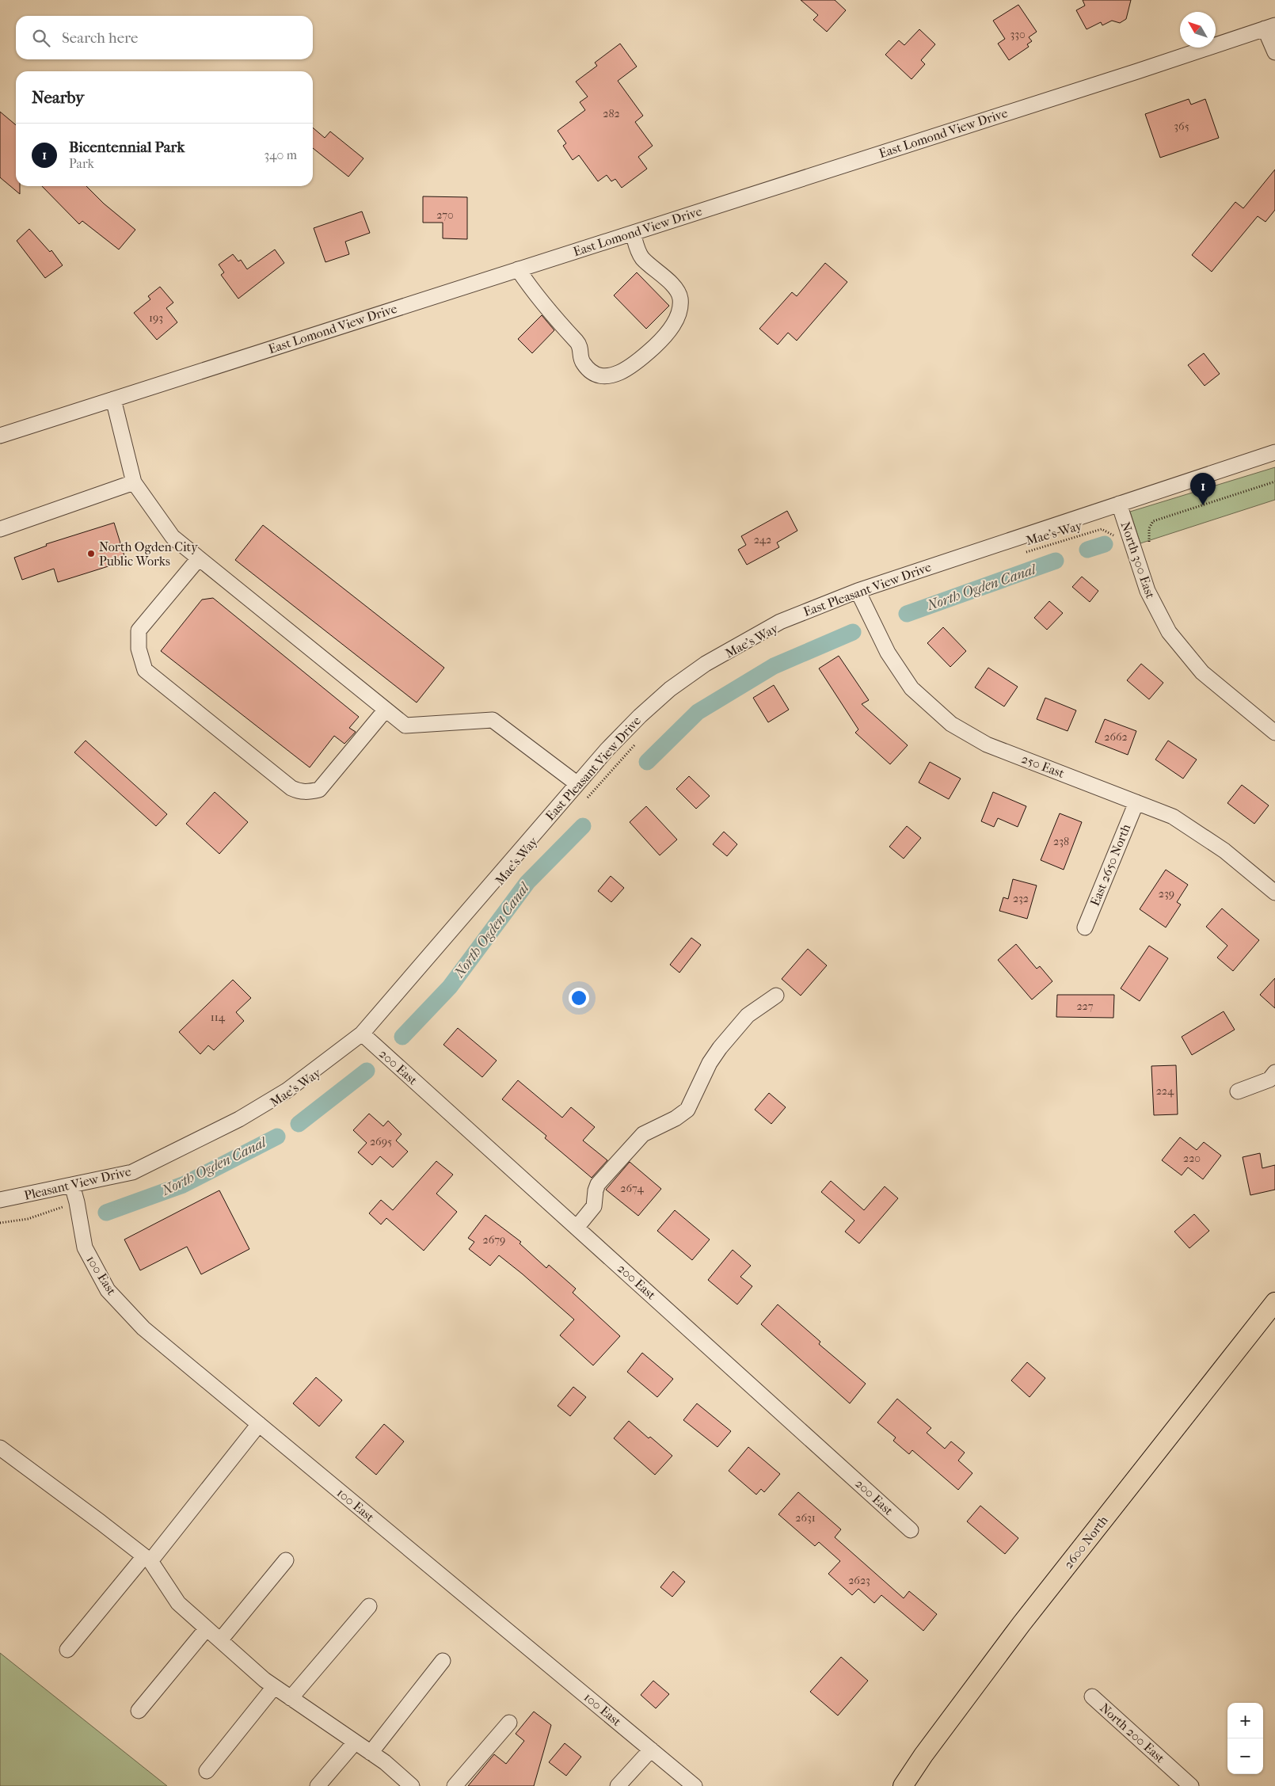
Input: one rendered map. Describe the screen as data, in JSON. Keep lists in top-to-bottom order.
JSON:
{
  "streets": {
    "main road": ["2600 North"],
    "street": [
      "East Lomond View Drive",
      "North 300 East",
      "East Pleasant View Drive",
      "250 East",
      "East 2650 North",
      "200 East",
      "Pleasant View Drive",
      "100 East",
      "North 200 East"
    ],
    "path": ["Mae's Way"]
  },
  "crossings": [
    ["North 300 East", "East Pleasant View Drive"],
    ["East Pleasant View Drive", "250 East"],
    ["East Pleasant View Drive", "200 East"],
    ["East Pleasant View Drive", "Pleasant View Drive"],
    ["250 East", "East 2650 North"],
    ["Pleasant View Drive", "100 East"]
  ],
  "water": ["North Ogden Canal"],
  "places": ["North Ogden City Public Works"],
  "house_numbers": [
    "330",
    "282",
    "365",
    "270",
    "193",
    "242",
    "2662",
    "238",
    "239",
    "232",
    "227",
    "114",
    "224",
    "2695",
    "220",
    "2674",
    "2679",
    "2631",
    "2623"
  ],
  "north": "top left",
  "page": {
    "search": "Search here",
    "heading": "Nearby",
    "list": [
      {
        "mark": "1",
        "name": "Bicentennial Park",
        "note": "Park",
        "value": "340 m"
      }
    ],
    "pins": "1",
    "map_buttons": ["+", "−"]
  }
}
